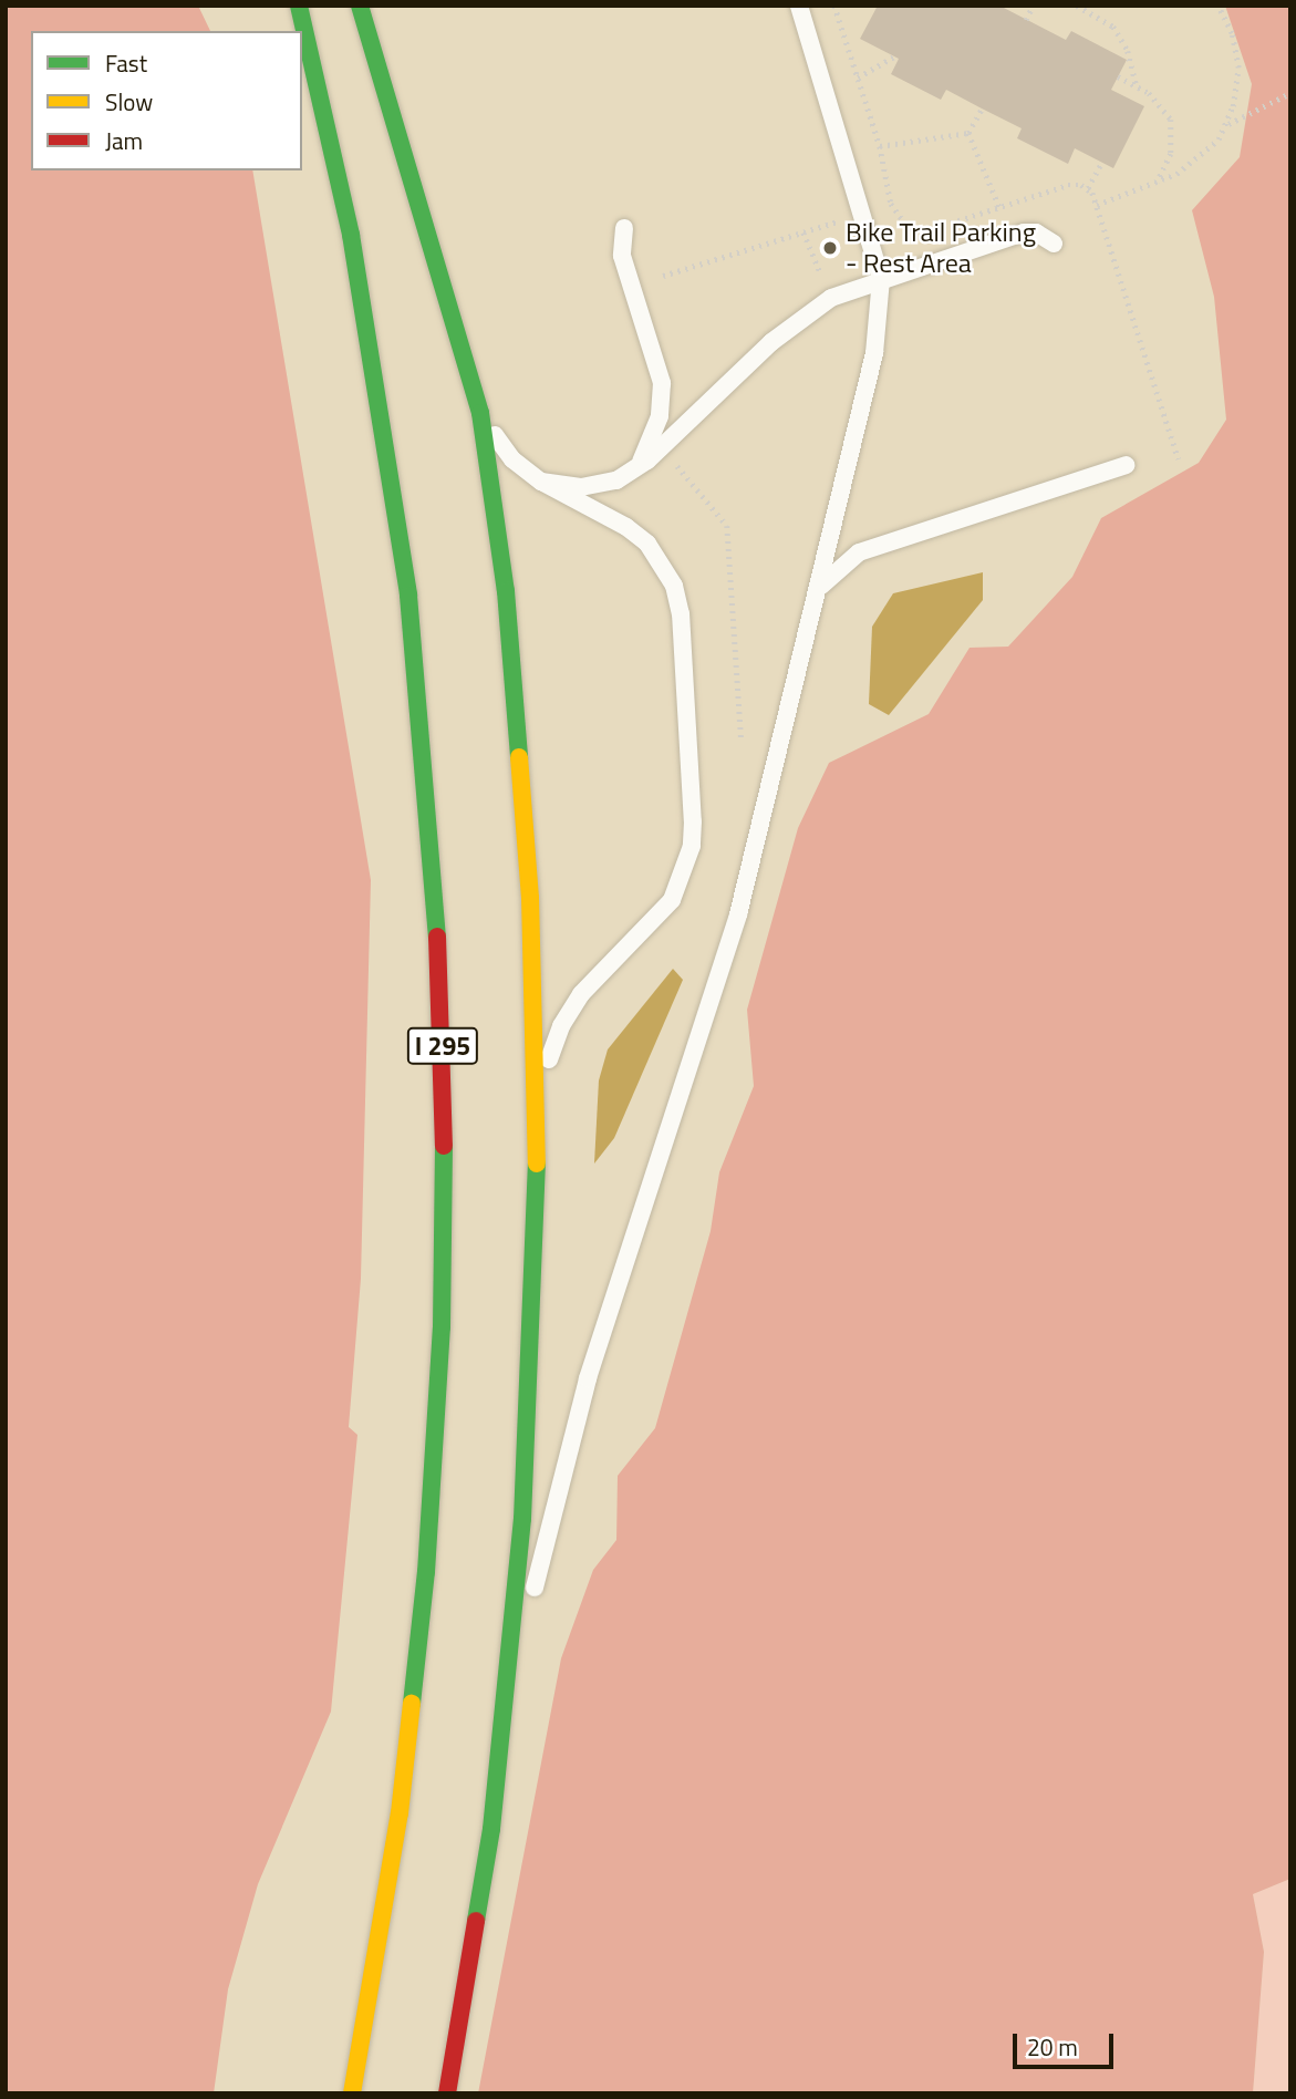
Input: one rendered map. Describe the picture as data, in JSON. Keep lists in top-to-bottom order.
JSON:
{
  "streets": {
    "highway": ["I 295"]
  },
  "places": ["Bike Trail Parking - Rest Area"],
  "legend": ["Fast", "Slow", "Jam"],
  "scale_bar": "20 m"
}
